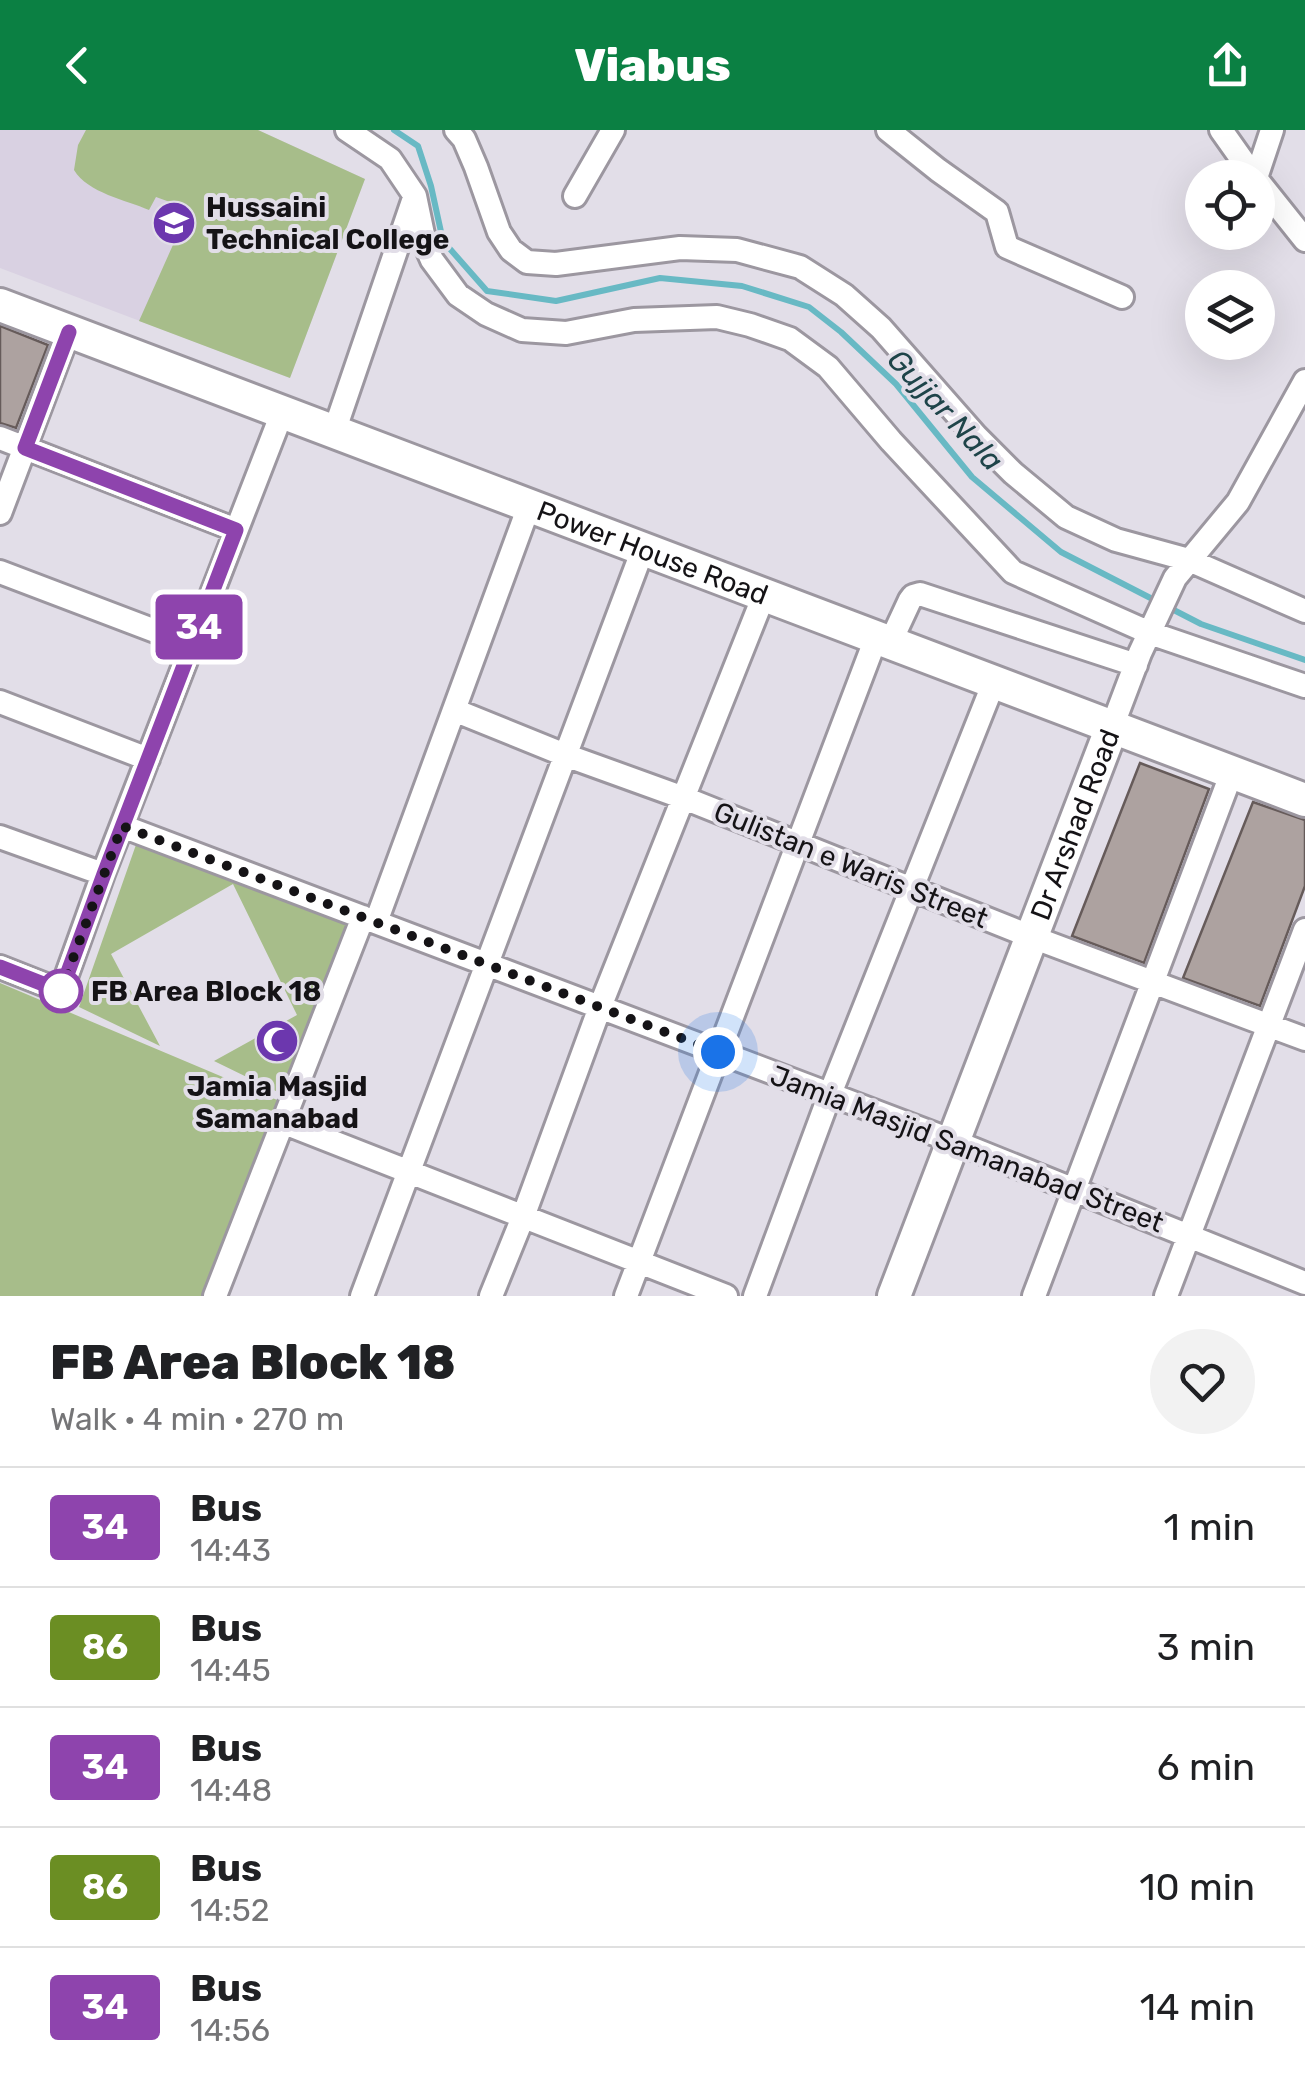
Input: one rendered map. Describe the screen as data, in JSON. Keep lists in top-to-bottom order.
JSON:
{
  "streets": {
    "street": [
      "Power House Road",
      "Dr Arshad Road",
      "Gulistan e Waris Street",
      "Jamia Masjid Samanabad Street"
    ]
  },
  "crossings": [
    ["Power House Road", "Dr Arshad Road"],
    ["Dr Arshad Road", "Gulistan e Waris Street"],
    ["Dr Arshad Road", "Jamia Masjid Samanabad Street"]
  ],
  "water": ["Gujjar Nala"],
  "places": {
    "school or university": ["Hussaini Technical College"],
    "other": ["FB Area Block 18"],
    "mosque": ["Jamia Masjid Samanabad"]
  },
  "lines": ["bus line 34"],
  "page": {
    "header": "Viabus",
    "on_map": "34",
    "heading": ["FB Area Block 18", "Walk · 4 min · 270 m"],
    "list": [
      {
        "mark": "34",
        "name": "Bus",
        "note": "14:43",
        "value": "1 min"
      },
      {
        "mark": "86",
        "name": "Bus",
        "note": "14:45",
        "value": "3 min"
      },
      {
        "mark": "34",
        "name": "Bus",
        "note": "14:48",
        "value": "6 min"
      },
      {
        "mark": "86",
        "name": "Bus",
        "note": "14:52",
        "value": "10 min"
      },
      {
        "mark": "34",
        "name": "Bus",
        "note": "14:56",
        "value": "14 min"
      }
    ]
  }
}
